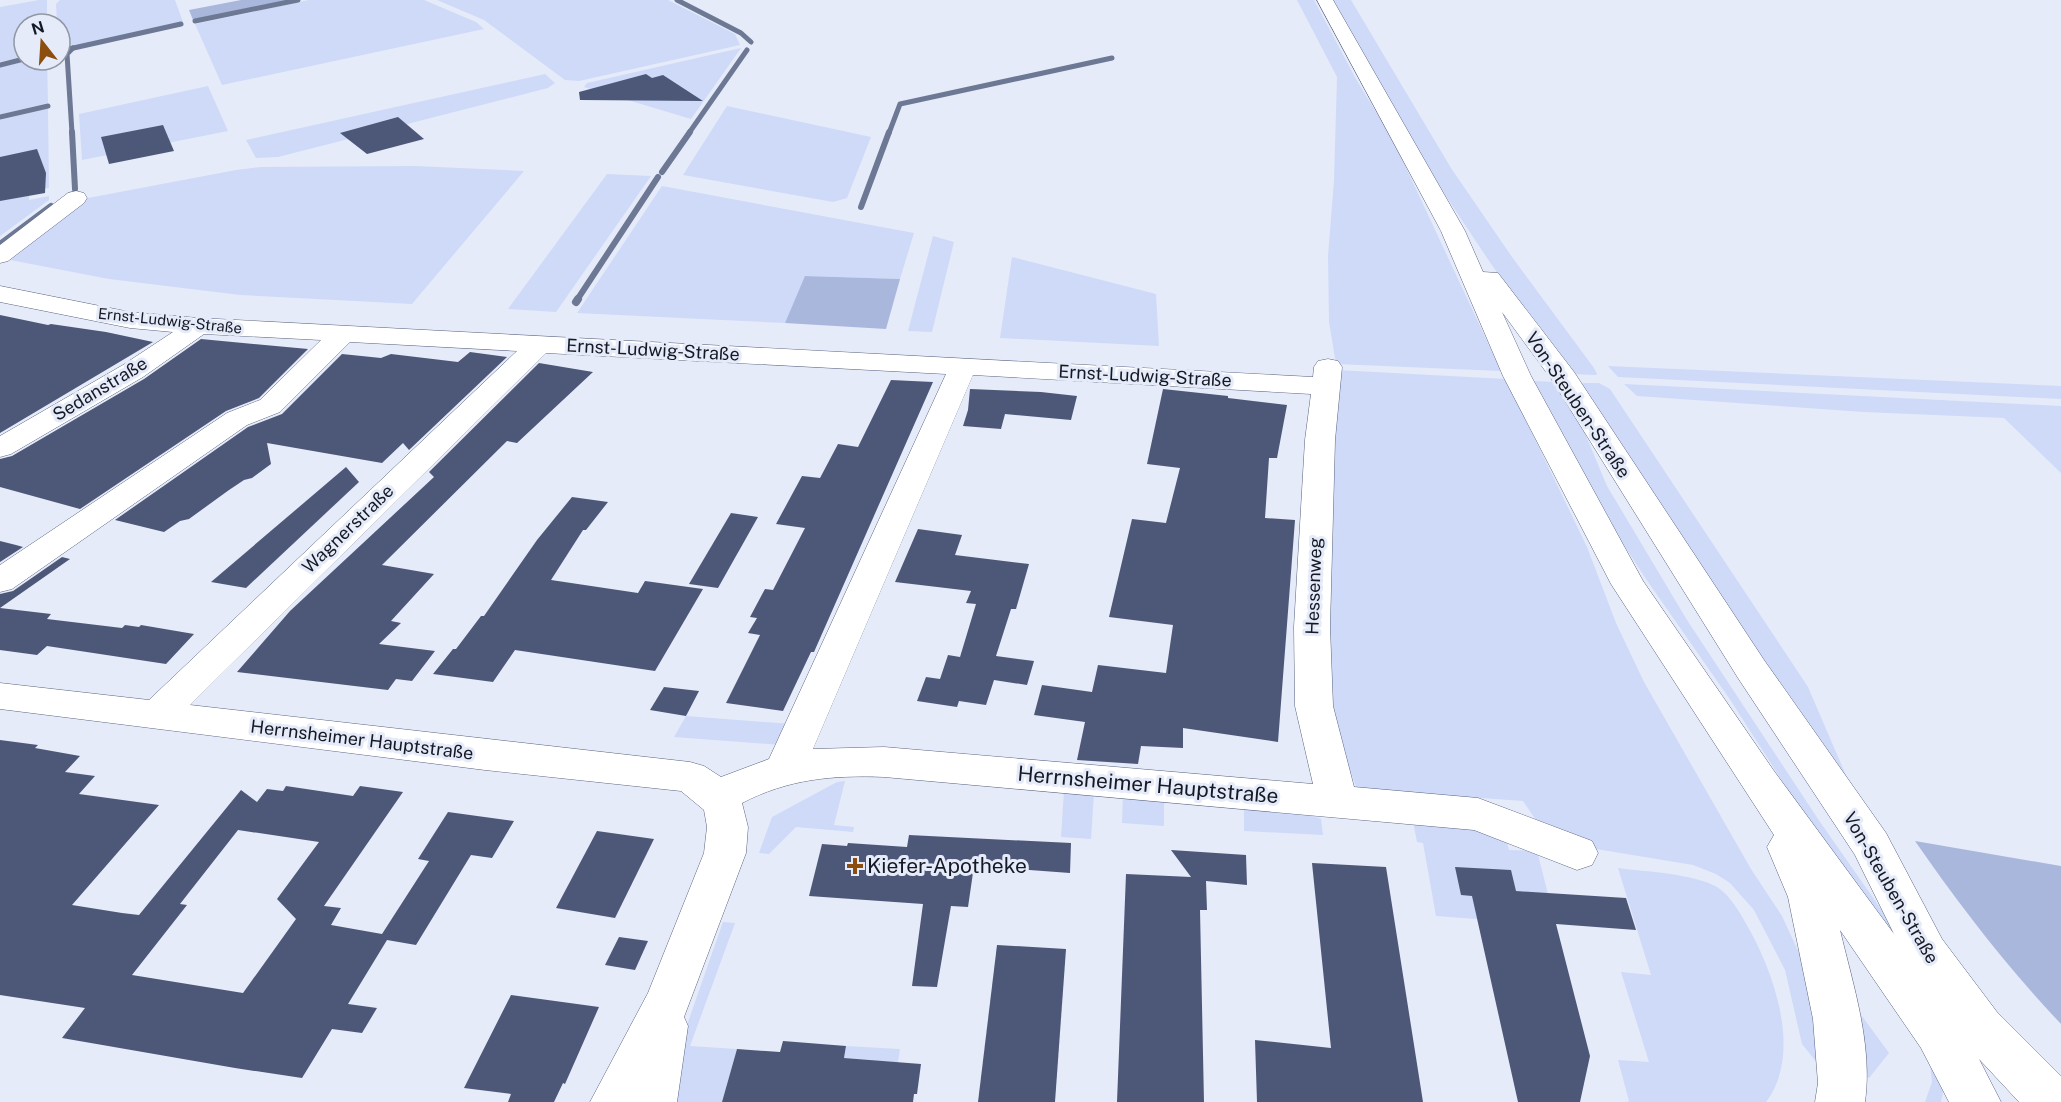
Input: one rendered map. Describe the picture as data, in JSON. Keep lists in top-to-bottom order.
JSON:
{
  "streets": {
    "street": [
      "Ernst-Ludwig-Straße",
      "Sedanstraße",
      "Von-Steuben-Straße",
      "Wagnerstraße",
      "Hessenweg",
      "Herrnsheimer Hauptstraße"
    ]
  },
  "crossings": [
    ["Ernst-Ludwig-Straße", "Sedanstraße"],
    ["Ernst-Ludwig-Straße", "Wagnerstraße"],
    ["Ernst-Ludwig-Straße", "Hessenweg"],
    ["Wagnerstraße", "Herrnsheimer Hauptstraße"],
    ["Hessenweg", "Herrnsheimer Hauptstraße"]
  ],
  "places": {
    "health": ["Kiefer-Apotheke"]
  },
  "north": "top"
}
